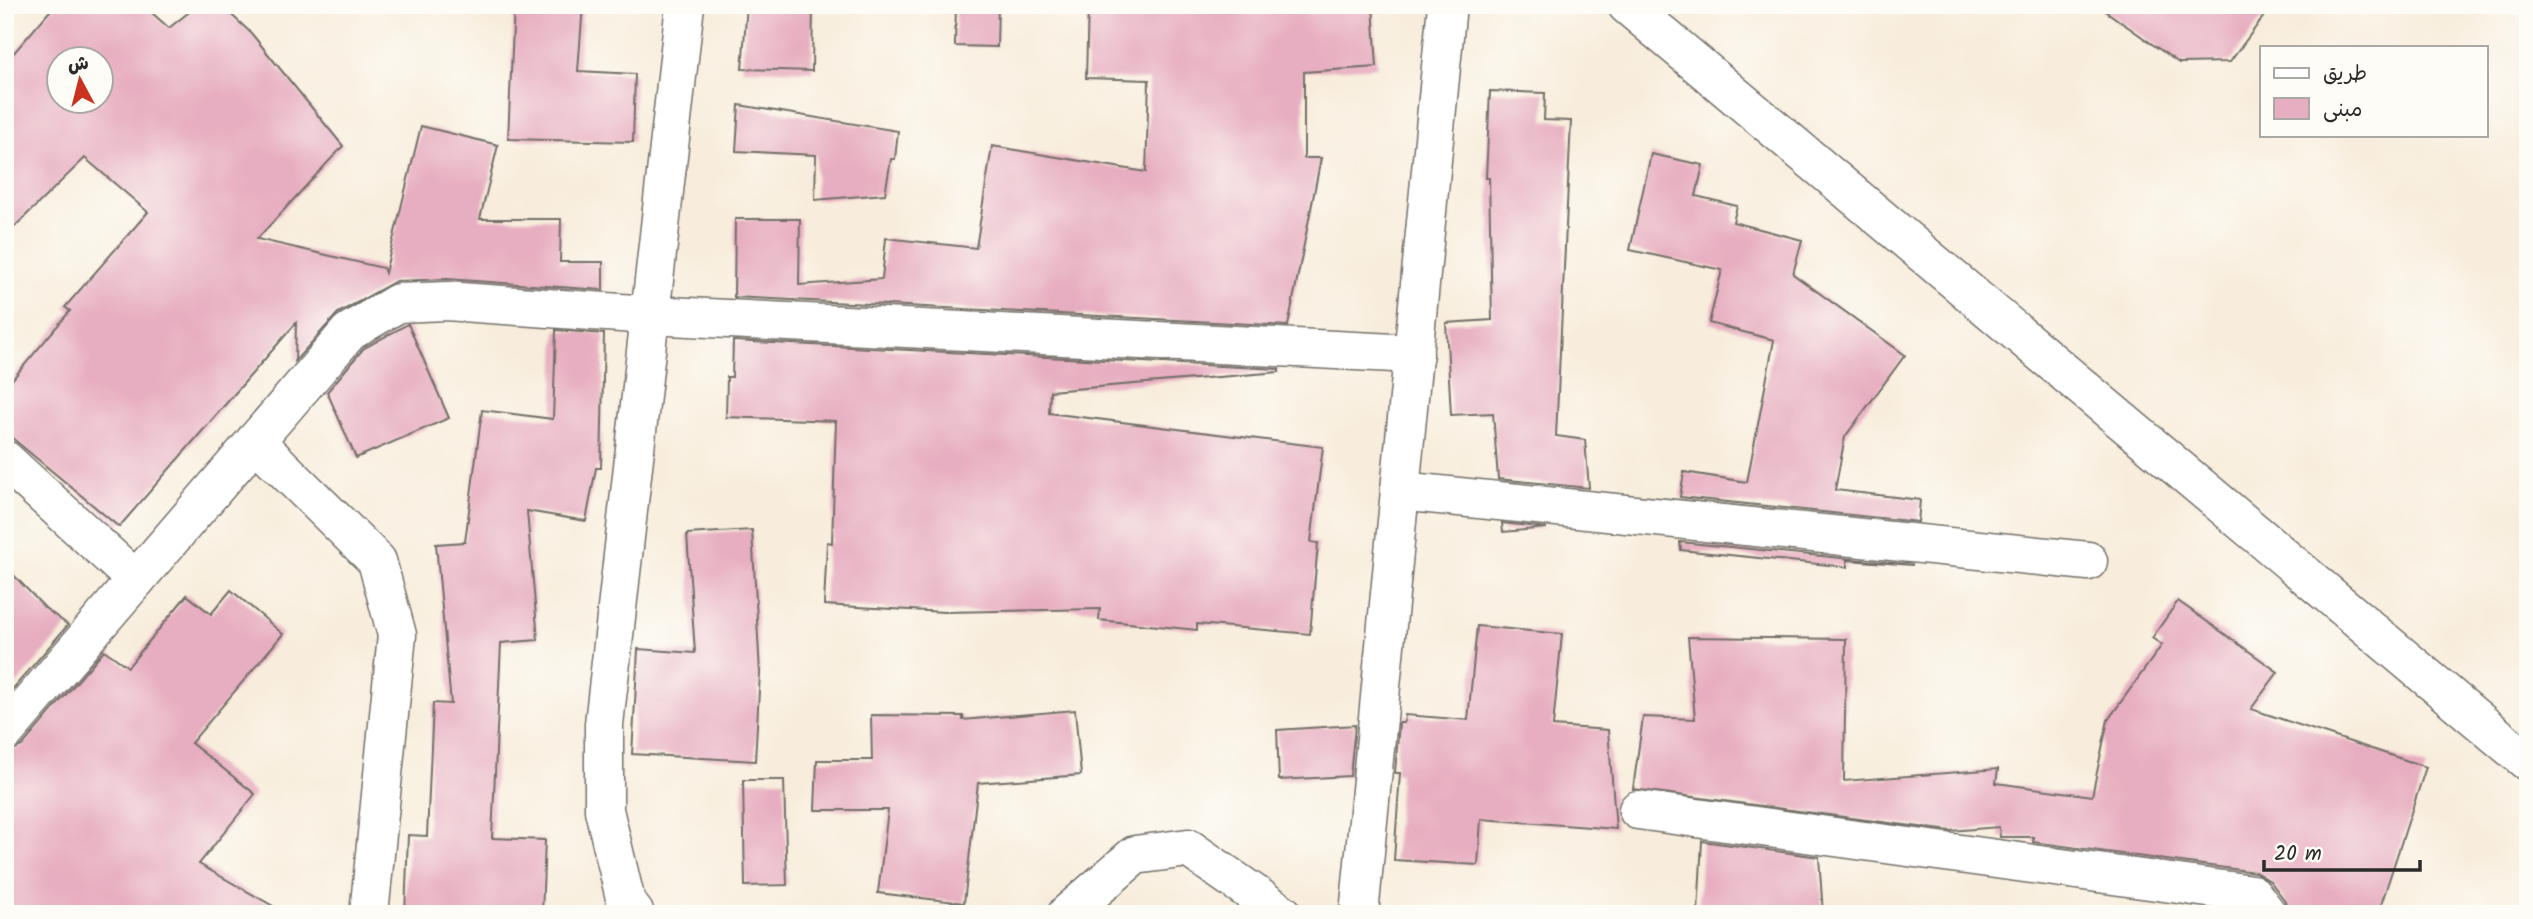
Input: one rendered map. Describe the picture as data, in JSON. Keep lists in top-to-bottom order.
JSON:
{
  "legend": ["طريق", "مبنى"],
  "scale_bar": "20 m",
  "north": "top"
}
